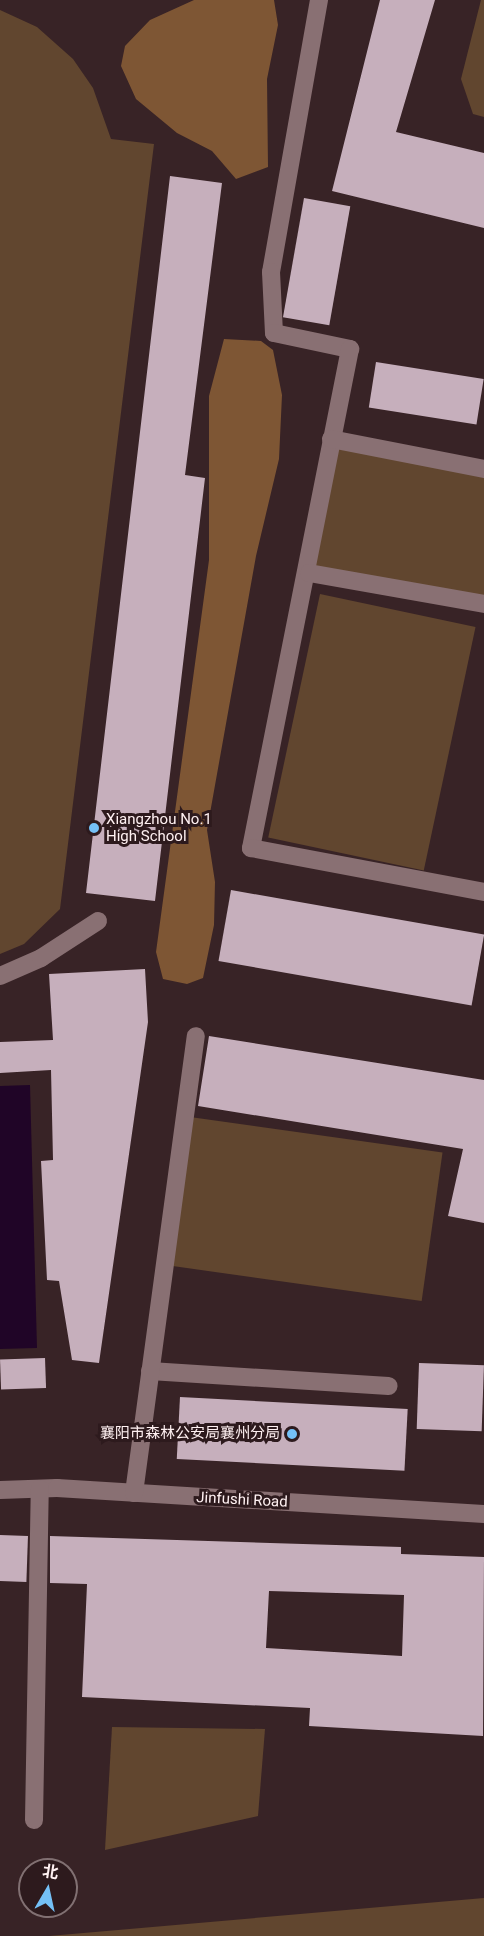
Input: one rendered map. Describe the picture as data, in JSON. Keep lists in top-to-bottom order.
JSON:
{
  "streets": {
    "street": ["Jinfushi Road"]
  },
  "places": ["Xiangzhou No.1 High School", "襄阳市森林公安局襄州分局"],
  "north": "top"
}
